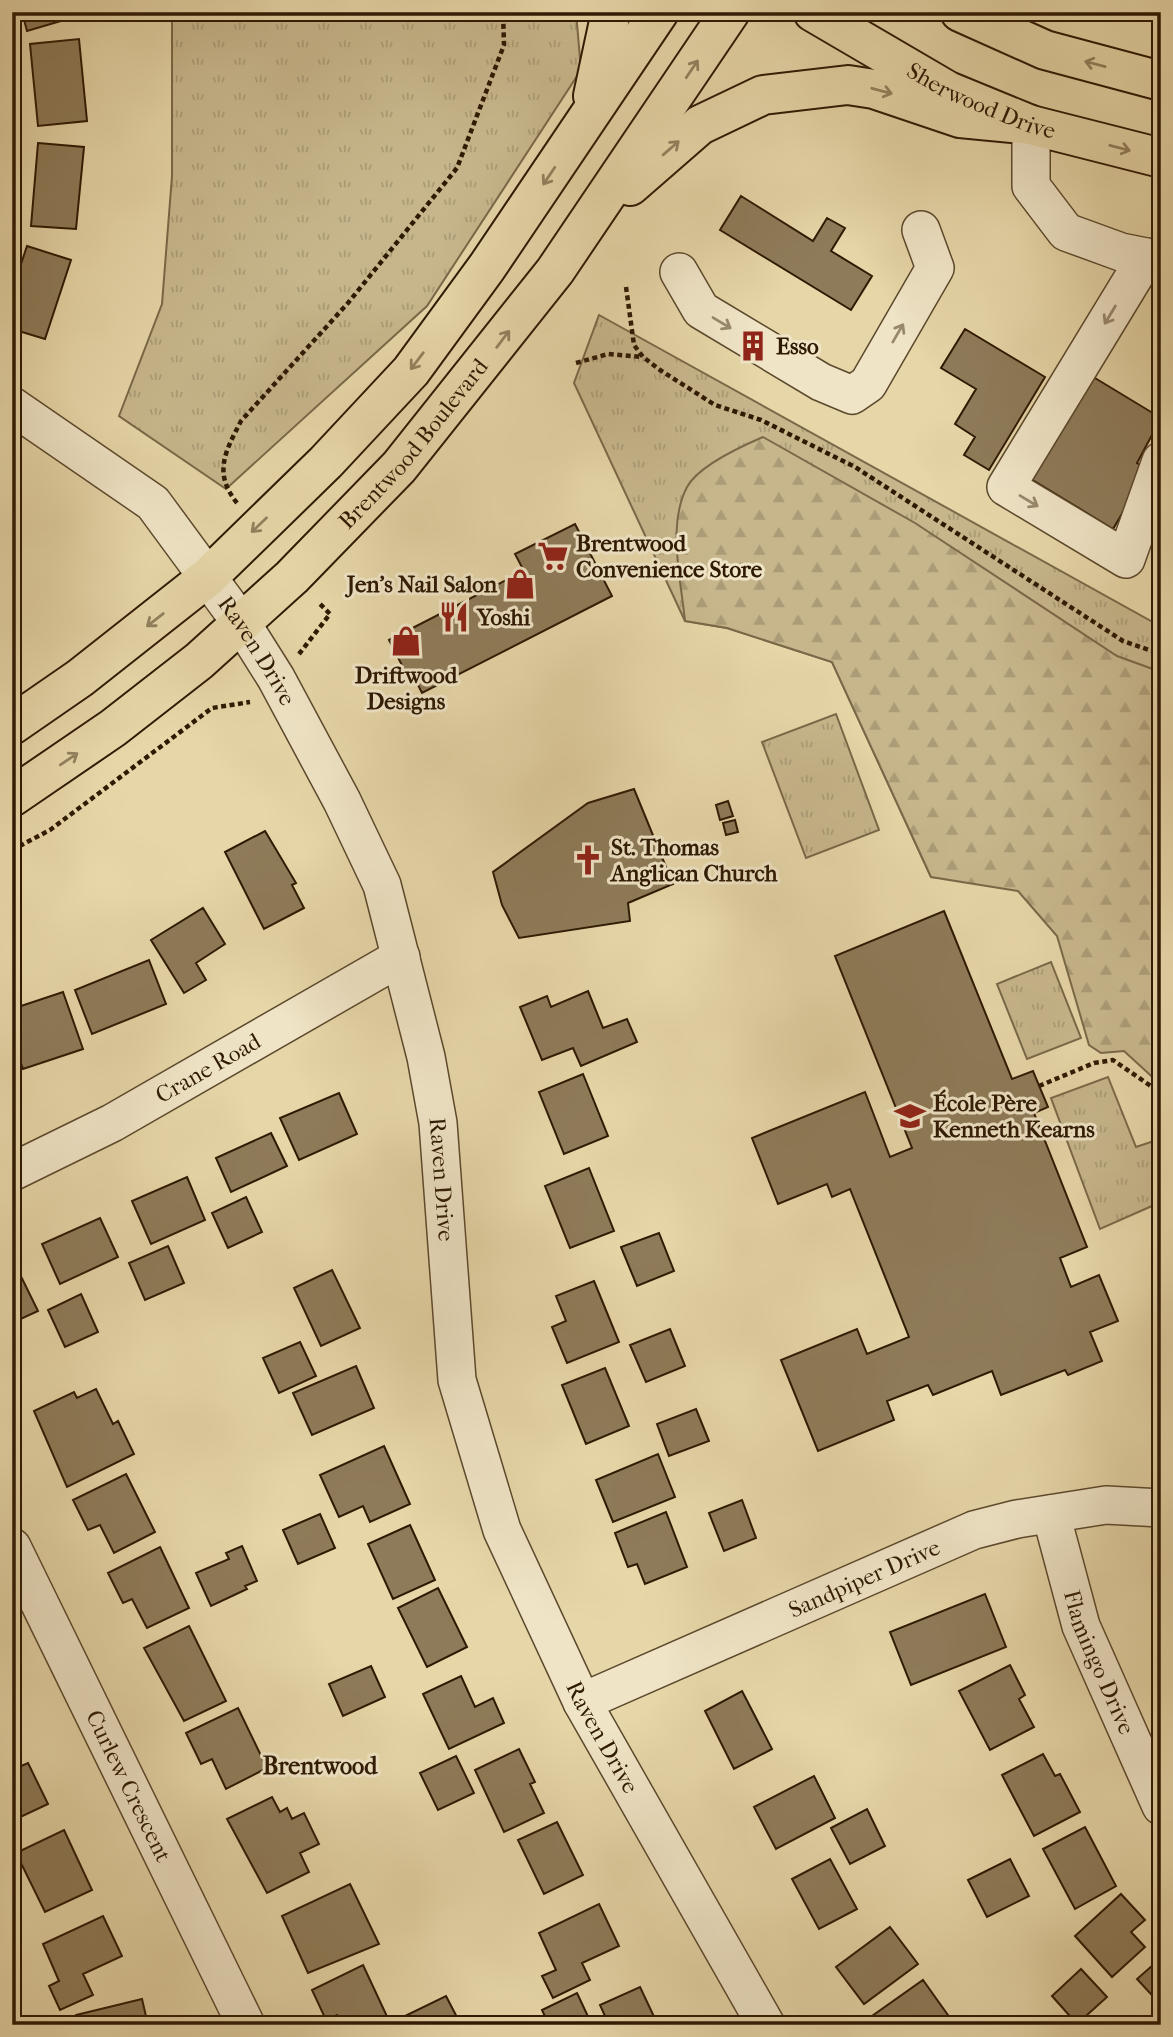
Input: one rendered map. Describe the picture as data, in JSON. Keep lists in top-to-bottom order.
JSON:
{
  "streets": {
    "main road": ["Sherwood Drive", "Brentwood Boulevard"],
    "street": [
      "Raven Drive",
      "Crane Road",
      "Sandpiper Drive",
      "Flamingo Drive",
      "Curlew Crescent"
    ]
  },
  "crossings": [
    ["Brentwood Boulevard", "Raven Drive"],
    ["Raven Drive", "Crane Road"],
    ["Raven Drive", "Sandpiper Drive"],
    ["Sandpiper Drive", "Flamingo Drive"]
  ],
  "districts": ["Brentwood"],
  "places": {
    "building": ["Esso"],
    "supermarket": ["Brentwood Convenience Store"],
    "shop": ["Jen's Nail Salon", "Driftwood Designs"],
    "restaurant": ["Yoshi"],
    "church": ["St. Thomas Anglican Church"],
    "school or university": ["École Père Kenneth Kearns"]
  }
}
